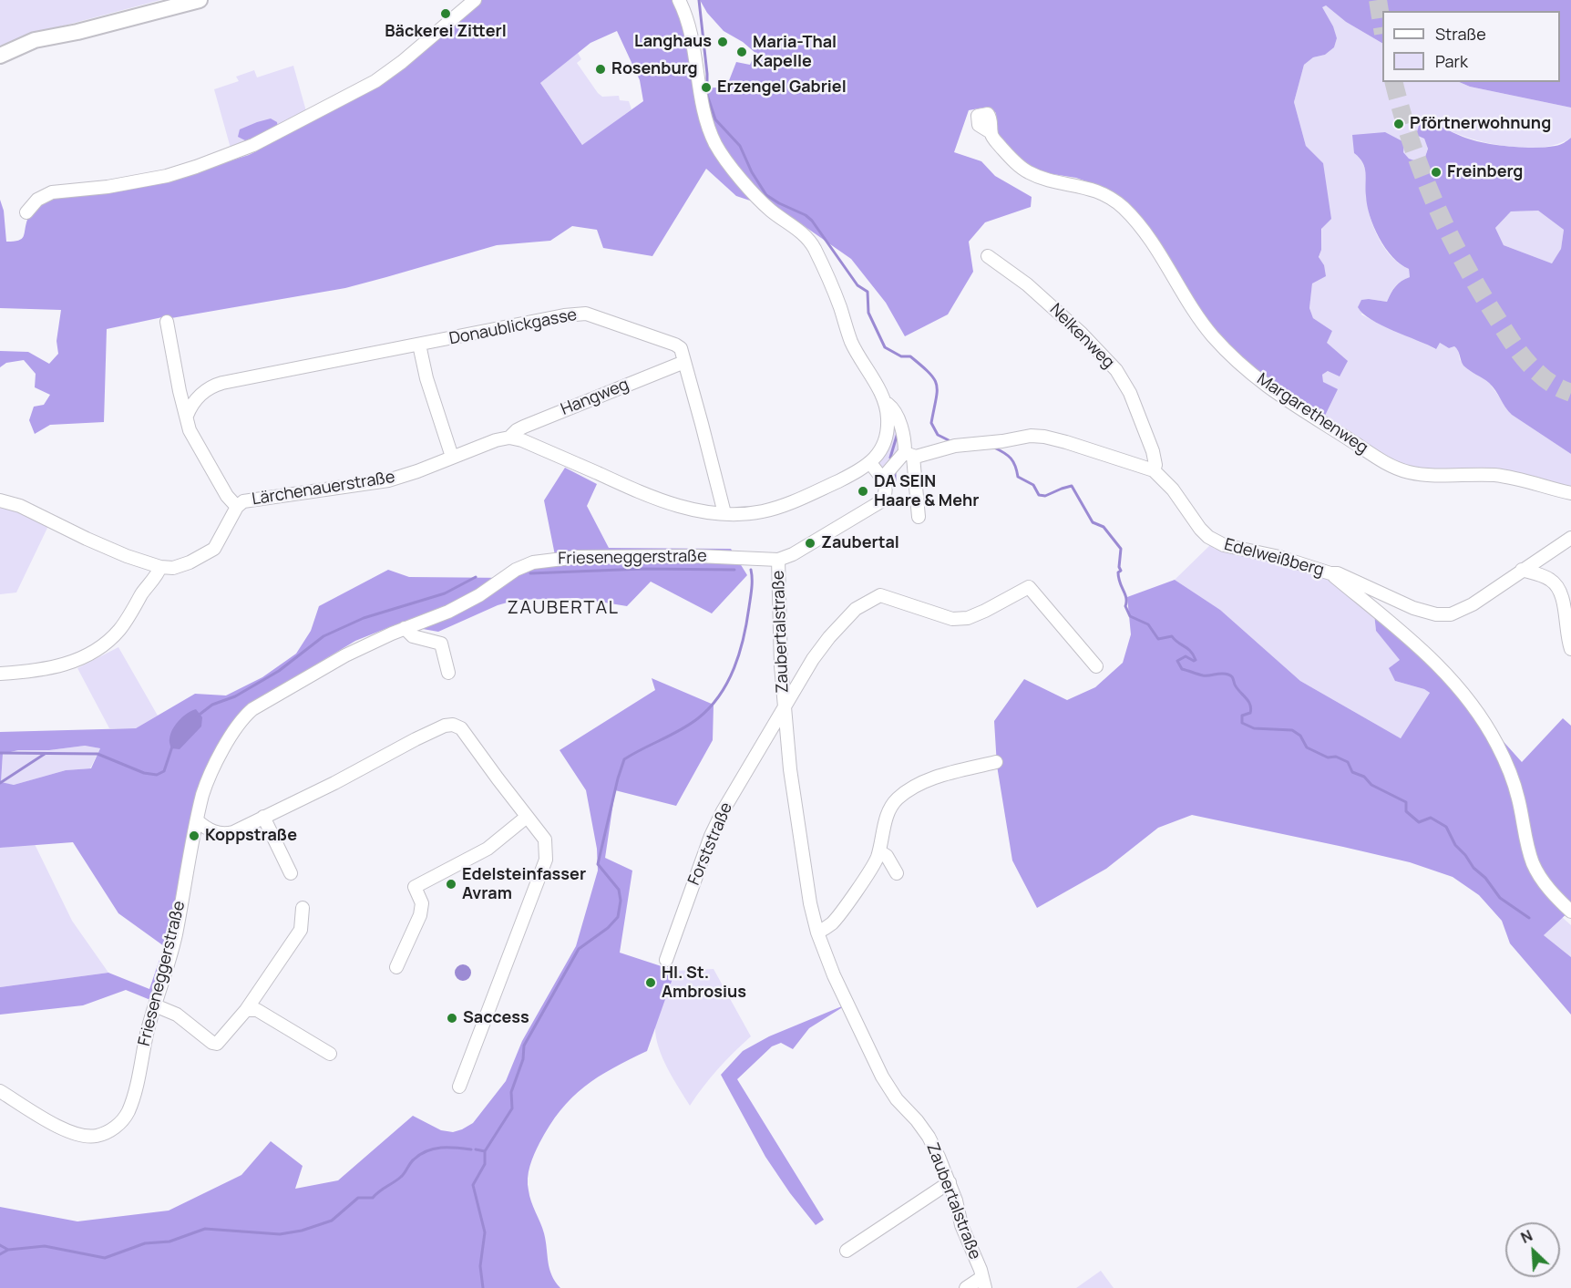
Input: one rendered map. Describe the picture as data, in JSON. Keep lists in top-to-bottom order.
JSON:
{
  "streets": {
    "street": [
      "Donaublickgasse",
      "Nelkenweg",
      "Hangweg",
      "Margarethenweg",
      "Lärchenauerstraße",
      "Frieseneggerstraße",
      "Edelweißberg",
      "Zaubertalstraße",
      "Forststraße"
    ]
  },
  "crossings": [
    ["Donaublickgasse", "Hangweg"],
    ["Nelkenweg", "Edelweißberg"],
    ["Hangweg", "Lärchenauerstraße"],
    ["Frieseneggerstraße", "Zaubertalstraße"],
    ["Zaubertalstraße", "Forststraße"]
  ],
  "districts": ["ZAUBERTAL"],
  "places": [
    "Bäckerei Zitterl",
    "Langhaus",
    "Maria-Thal Kapelle",
    "Rosenburg",
    "Erzengel Gabriel",
    "Pförtnerwohnung",
    "Freinberg",
    "DA SEIN Haare & Mehr",
    "Zaubertal",
    "Koppstraße",
    "Edelsteinfasser Avram",
    "Hl. St. Ambrosius",
    "Saccess"
  ],
  "legend": ["Straße", "Park"],
  "north": "top left"
}
